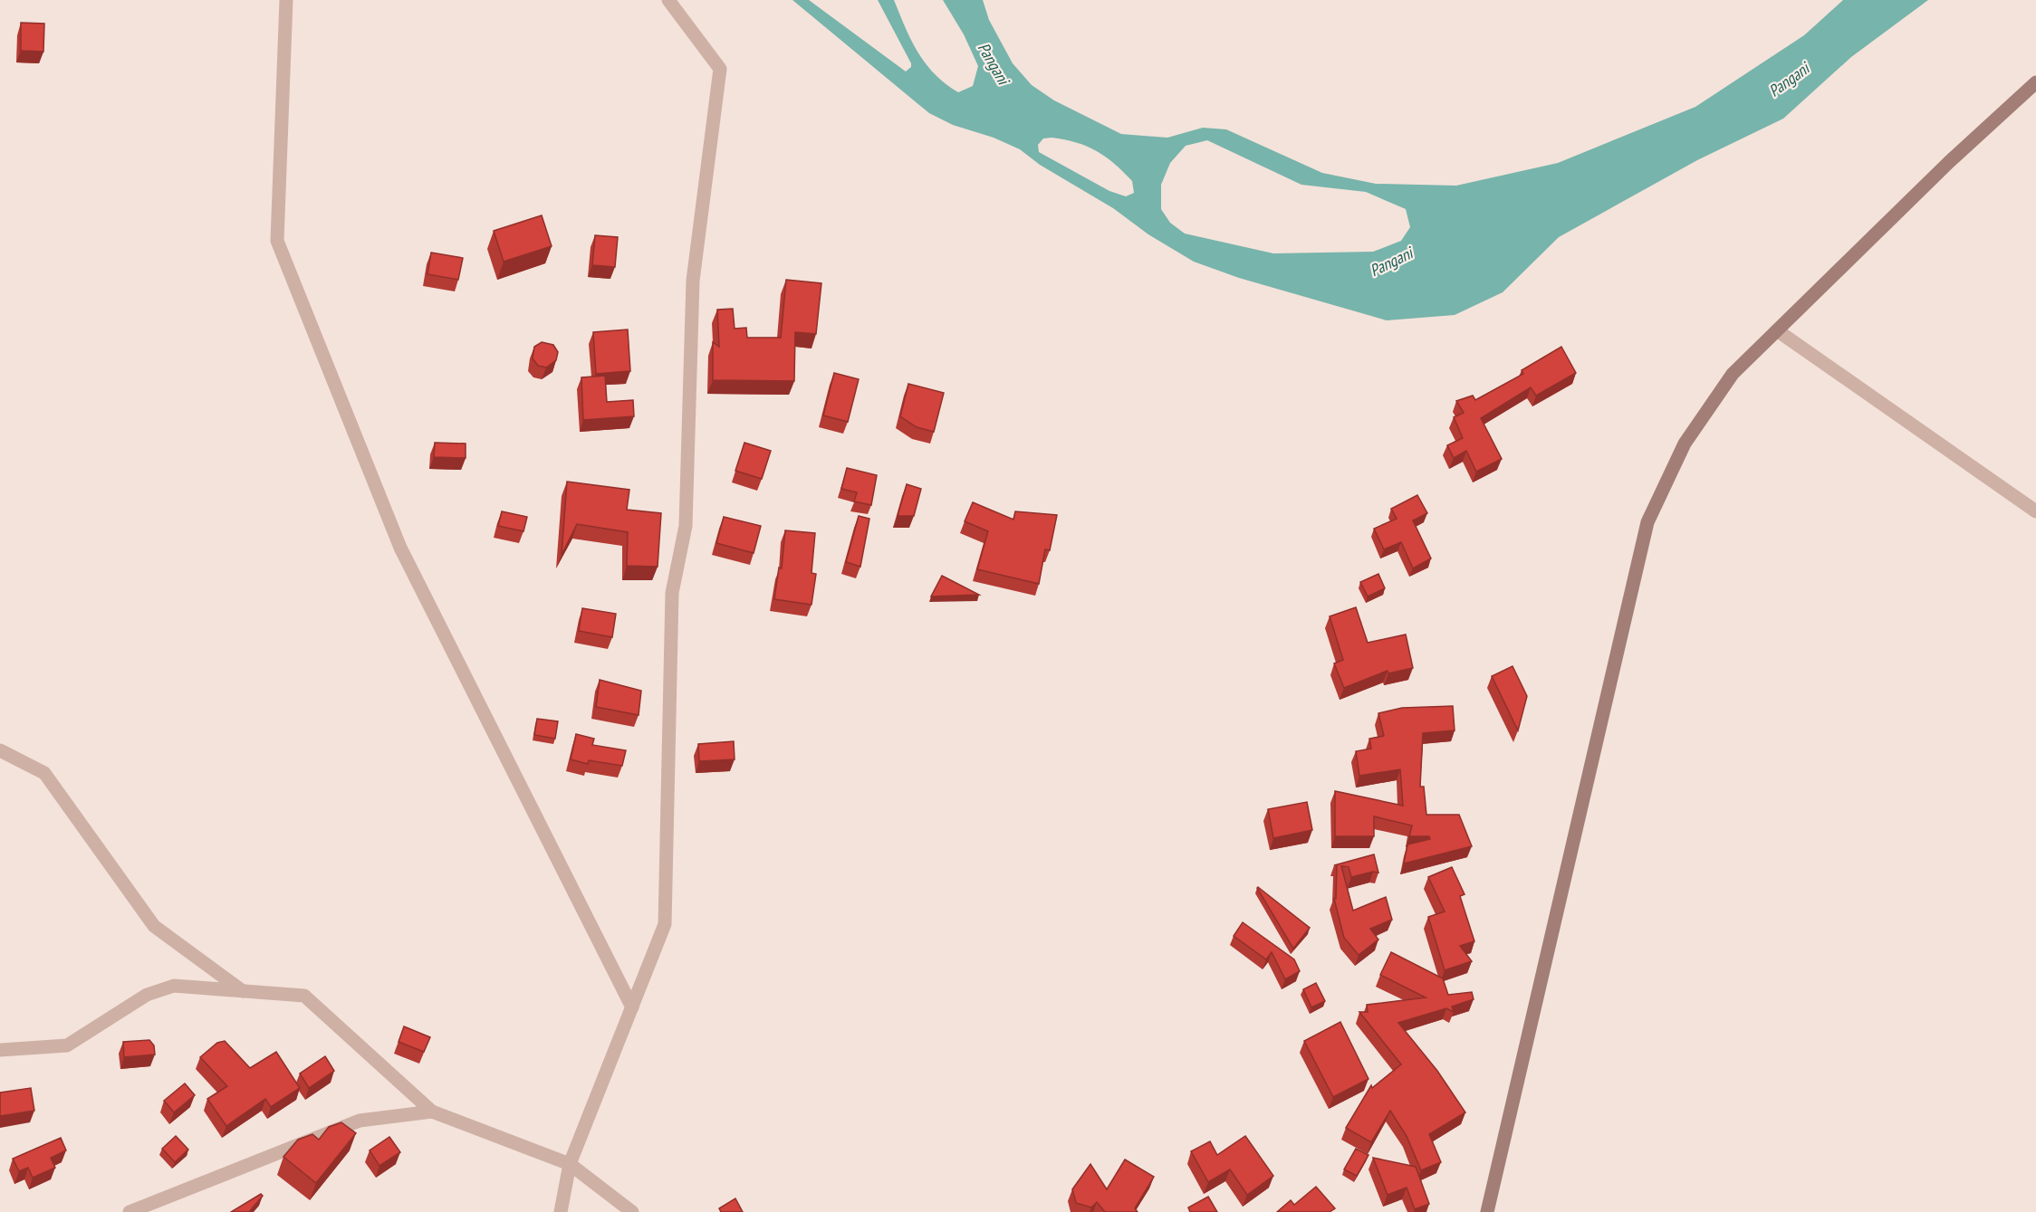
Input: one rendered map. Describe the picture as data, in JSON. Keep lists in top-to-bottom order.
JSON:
{
  "water": ["Pangani"]
}
